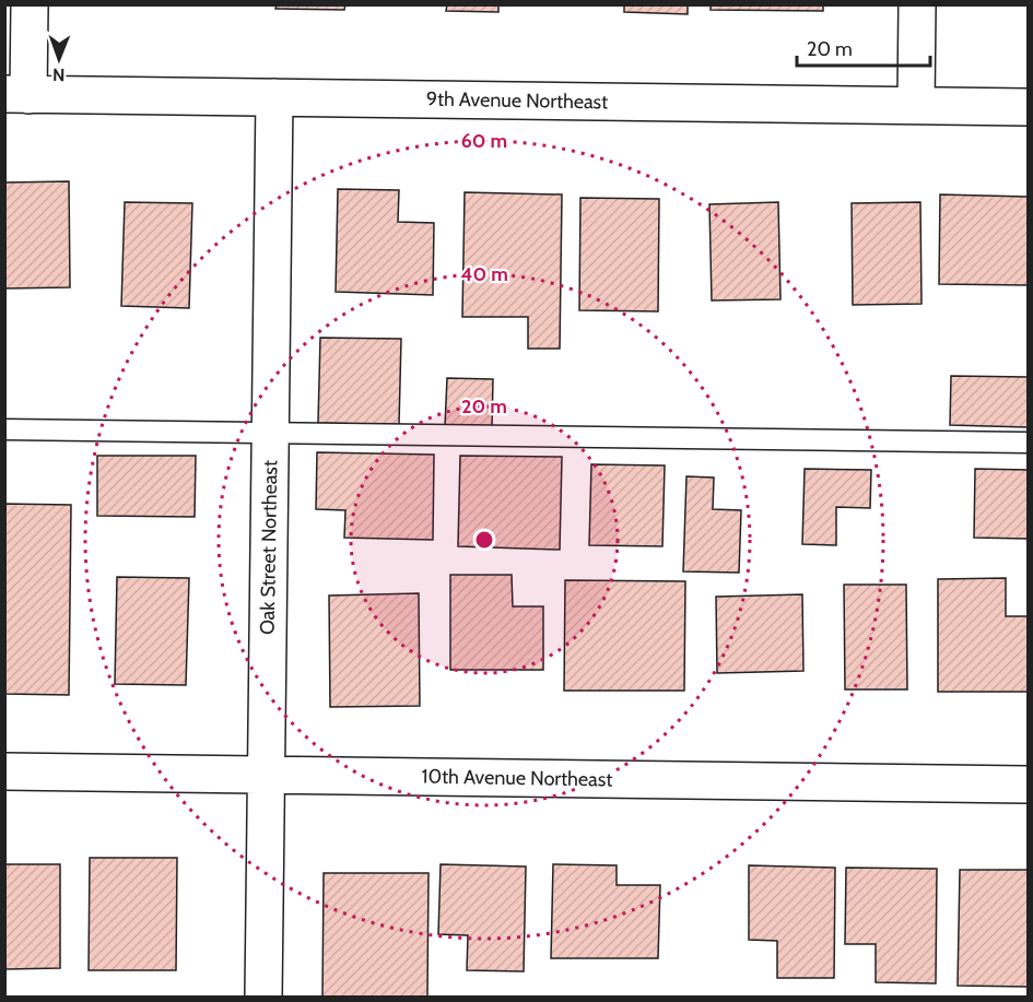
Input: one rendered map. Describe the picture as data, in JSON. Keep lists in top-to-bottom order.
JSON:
{
  "streets": {
    "street": ["9th Avenue Northeast", "Oak Street Northeast", "10th Avenue Northeast"]
  },
  "crossings": [
    ["9th Avenue Northeast", "Oak Street Northeast"],
    ["Oak Street Northeast", "10th Avenue Northeast"]
  ],
  "scale_bar": "20 m",
  "north": "bottom",
  "rings": ["60 m", "40 m", "20 m"]
}
